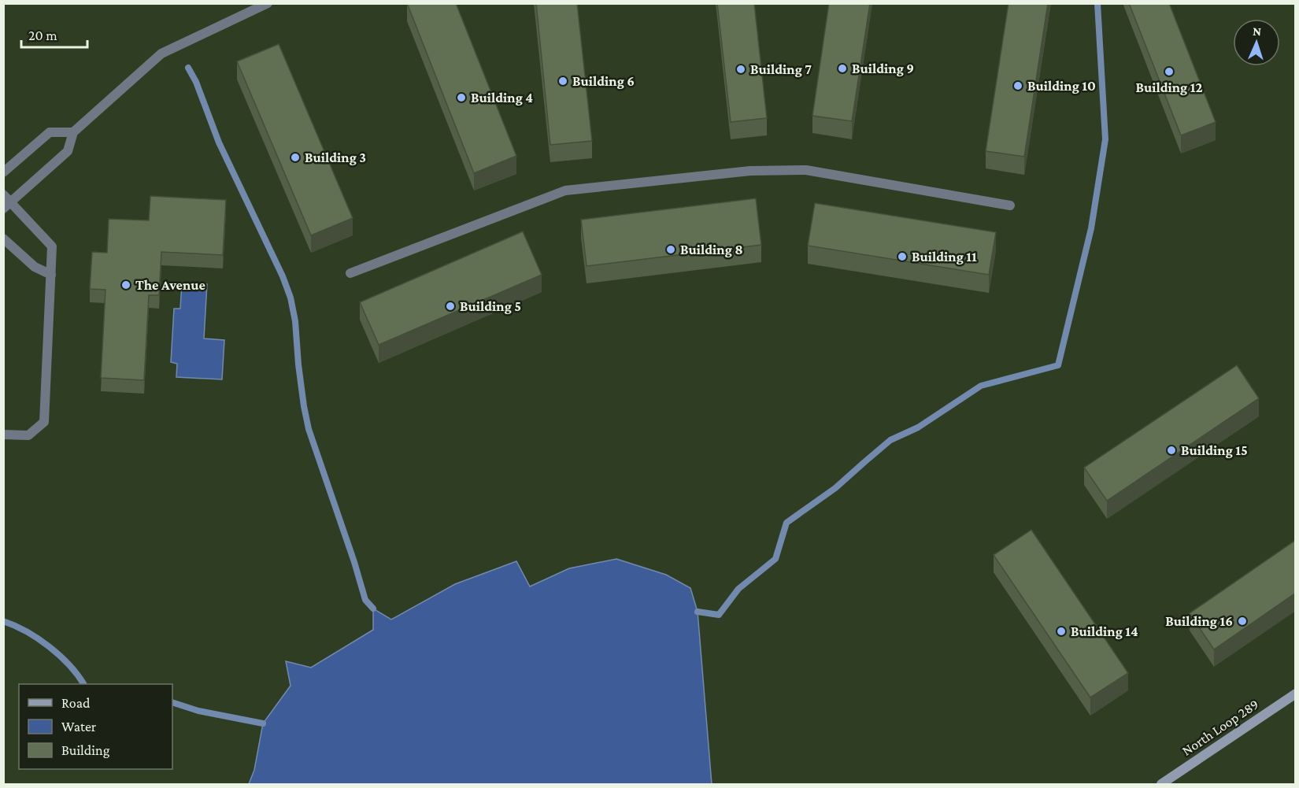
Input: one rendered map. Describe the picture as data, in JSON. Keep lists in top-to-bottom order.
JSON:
{
  "streets": {
    "main road": ["North Loop 289"]
  },
  "places": [
    "Building 9",
    "Building 7",
    "Building 12",
    "Building 6",
    "Building 10",
    "Building 4",
    "Building 3",
    "Building 8",
    "Building 11",
    "The Avenue",
    "Building 5",
    "Building 15",
    "Building 16",
    "Building 14"
  ],
  "legend": ["Road", "Water", "Building"],
  "scale_bar": "20 m",
  "north": "top"
}
